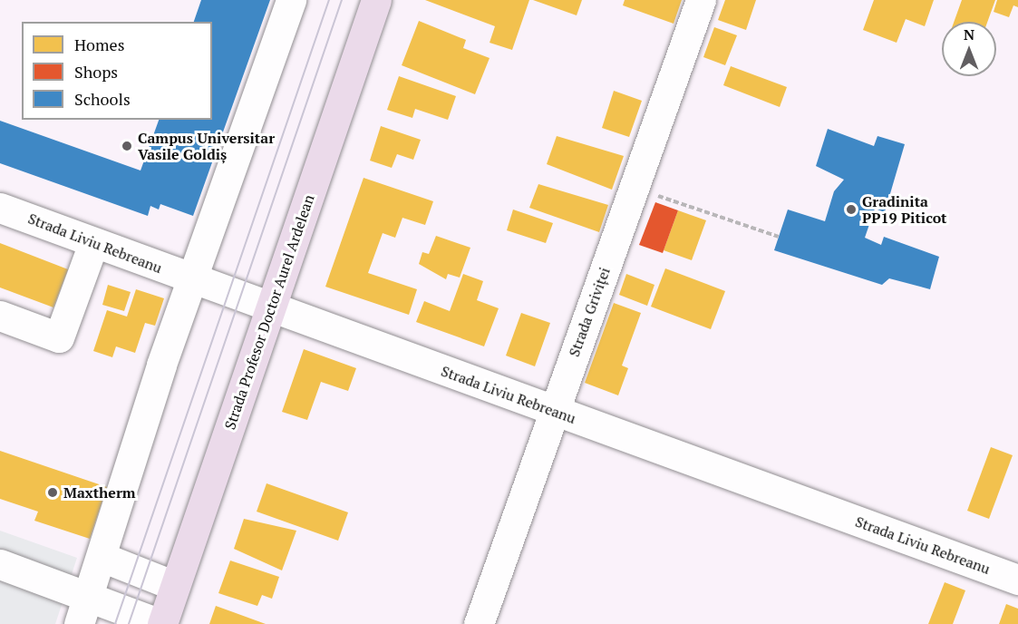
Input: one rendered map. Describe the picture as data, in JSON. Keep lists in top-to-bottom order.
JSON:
{
  "streets": {
    "main road": ["Strada Profesor Doctor Aurel Ardelean"],
    "street": ["Strada Liviu Rebreanu", "Strada Griviței"]
  },
  "crossings": [
    ["Strada Liviu Rebreanu", "Strada Profesor Doctor Aurel Ardelean"],
    ["Strada Liviu Rebreanu", "Strada Griviței"]
  ],
  "places": ["Campus Universitar Vasile Goldiș", "Gradinita PP19 Piticot", "Maxtherm"],
  "legend": ["Homes", "Shops", "Schools"],
  "north": "top"
}
